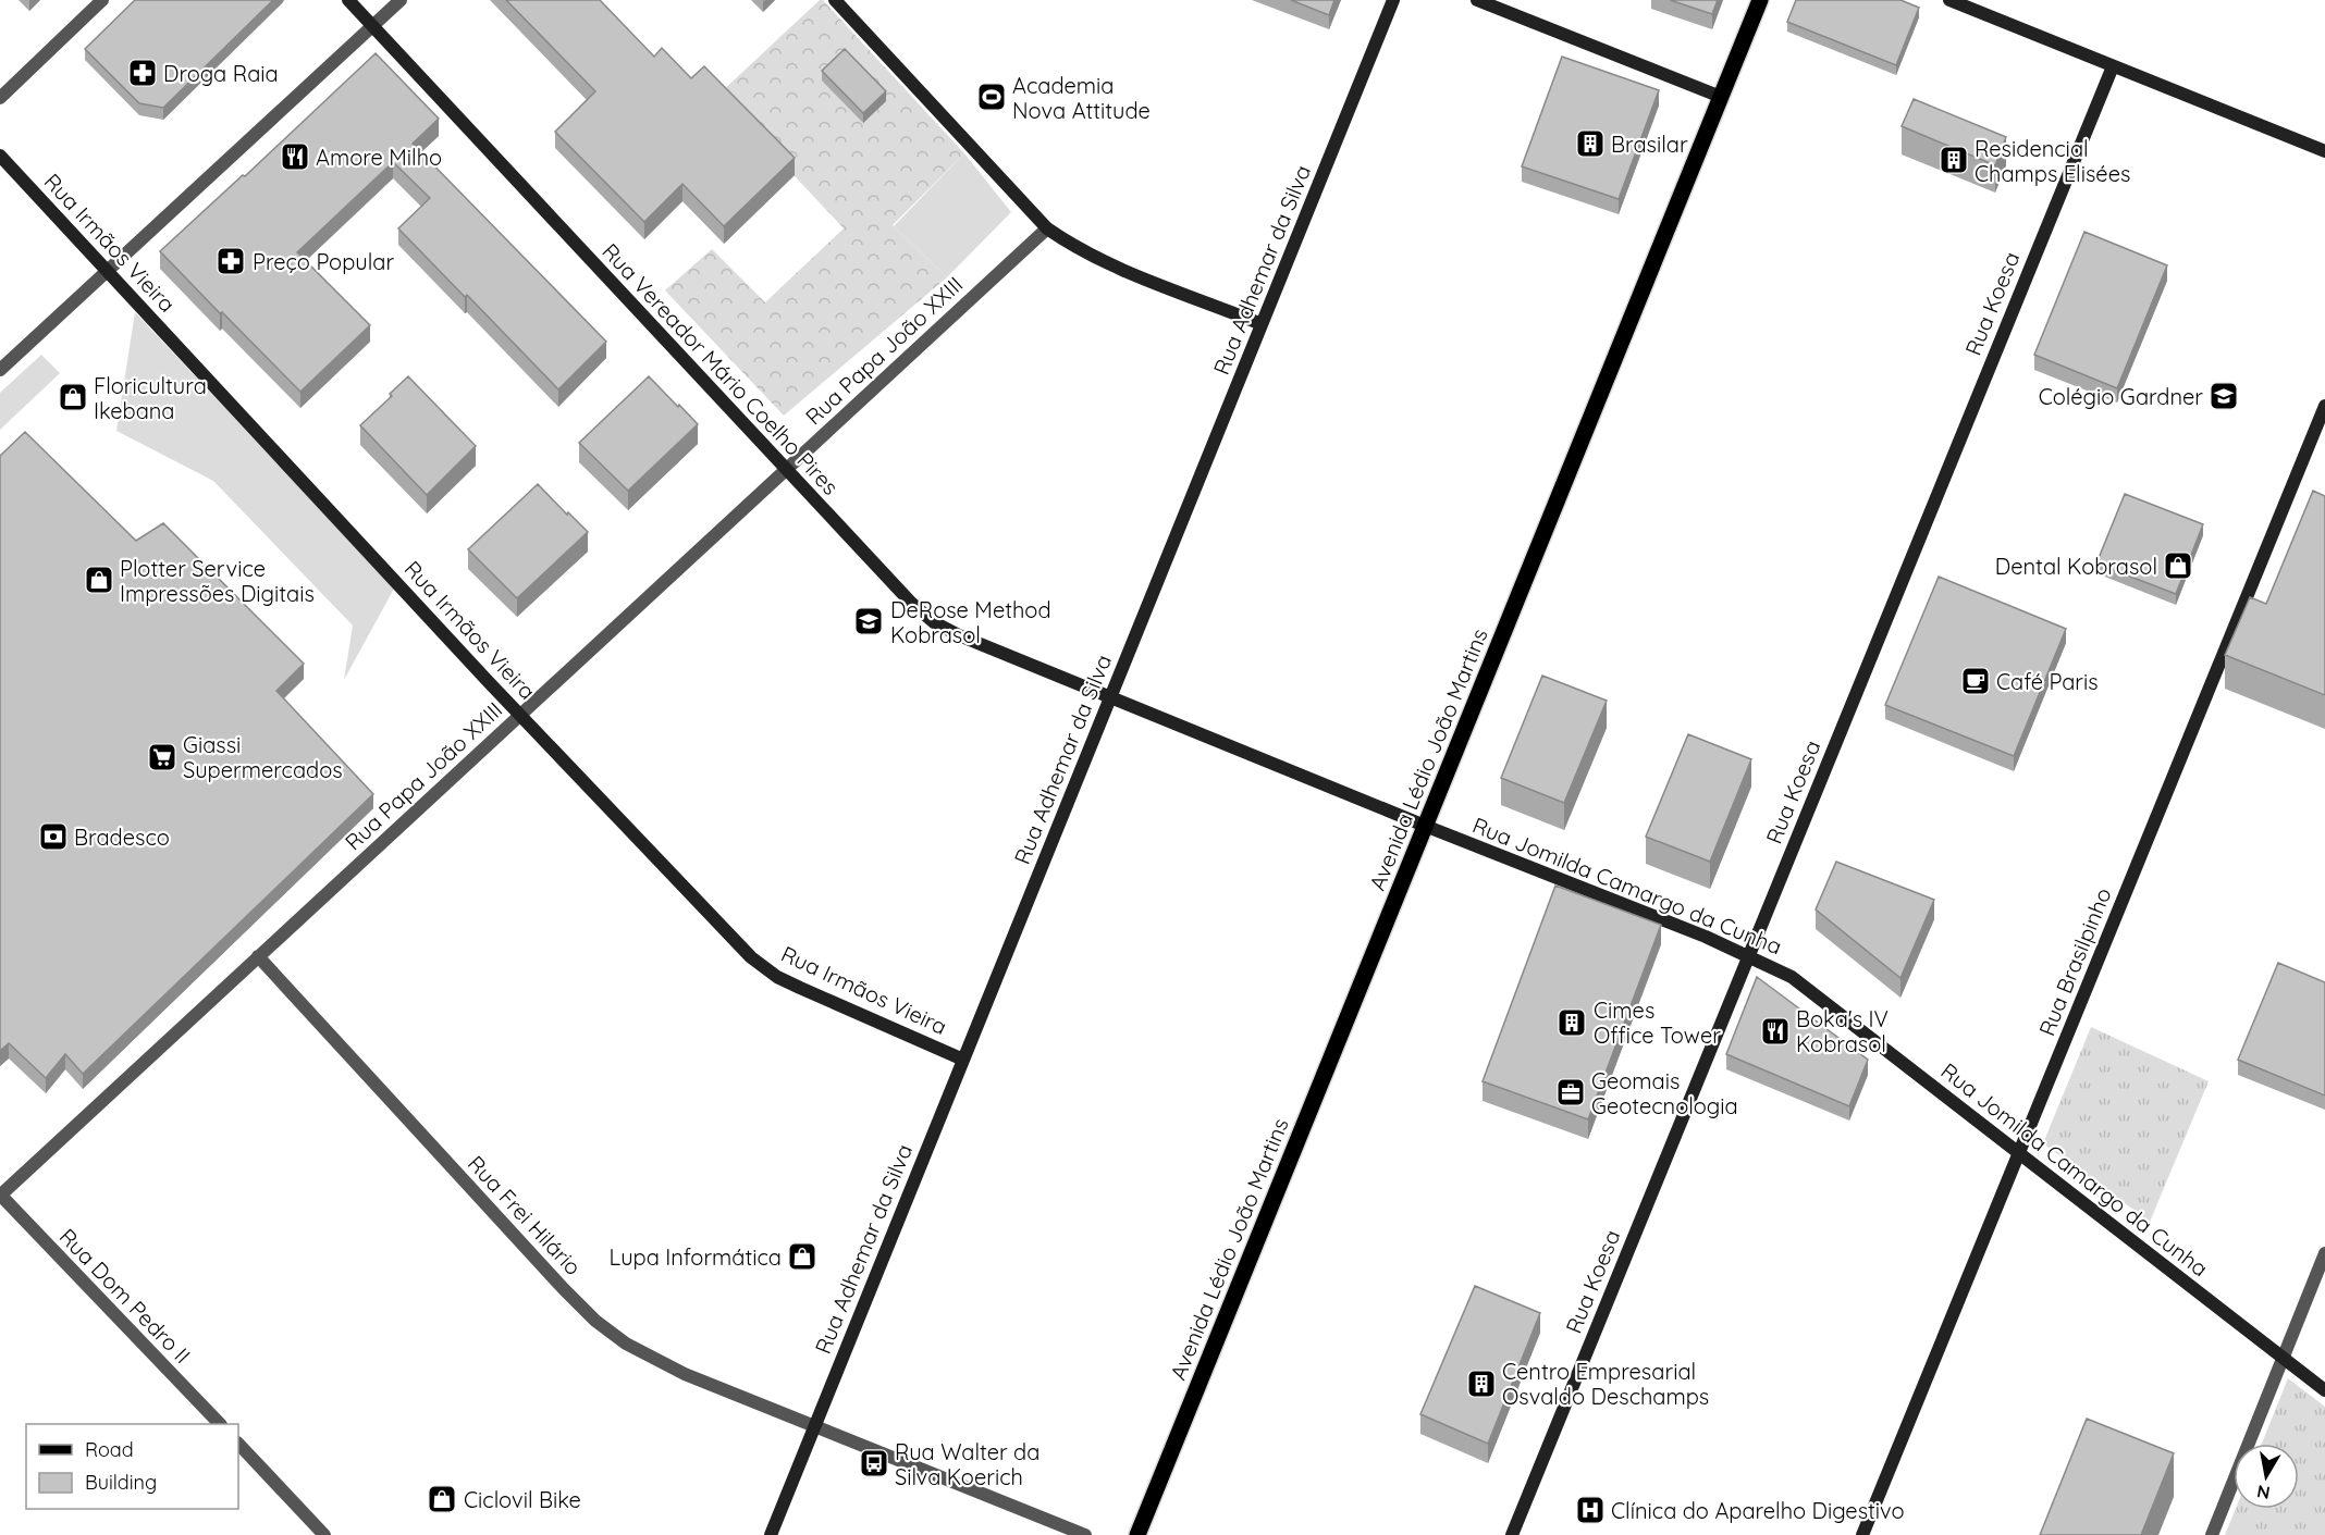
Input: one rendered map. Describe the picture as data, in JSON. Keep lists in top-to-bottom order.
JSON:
{
  "streets": {
    "main road": ["Avenida Lédio João Martins"],
    "street": [
      "Rua Irmãos Vieira",
      "Rua Adhemar da Silva",
      "Rua Koesa",
      "Rua Papa João XXIII",
      "Rua Vereador Mário Coelho Pires",
      "Rua Jomilda Camargo da Cunha",
      "Rua Brasilpinho",
      "Rua Frei Hilário",
      "Rua Dom Pedro II"
    ]
  },
  "crossings": [
    ["Rua Irmãos Vieira", "Rua Adhemar da Silva"],
    ["Rua Irmãos Vieira", "Rua Papa João XXIII"],
    ["Rua Adhemar da Silva", "Rua Vereador Mário Coelho Pires"],
    ["Rua Adhemar da Silva", "Rua Jomilda Camargo da Cunha"],
    ["Rua Adhemar da Silva", "Rua Frei Hilário"],
    ["Rua Koesa", "Rua Jomilda Camargo da Cunha"],
    ["Rua Papa João XXIII", "Rua Vereador Mário Coelho Pires"],
    ["Rua Papa João XXIII", "Rua Frei Hilário"],
    ["Rua Papa João XXIII", "Rua Dom Pedro II"],
    ["Rua Vereador Mário Coelho Pires", "Rua Jomilda Camargo da Cunha"],
    ["Avenida Lédio João Martins", "Rua Jomilda Camargo da Cunha"],
    ["Rua Jomilda Camargo da Cunha", "Rua Brasilpinho"]
  ],
  "places": {
    "pharmacy": ["Droga Raia", "Preço Popular"],
    "sports": ["Academia Nova Attitude"],
    "building": [
      "Brasilar",
      "Residencial Champs Elisées",
      "Cimes Office Tower",
      "Centro Empresarial Osvaldo Deschamps"
    ],
    "restaurant": ["Amore Milho", "Boka's IV Kobrasol"],
    "school or university": ["Colégio Gardner", "DeRose Method Kobrasol"],
    "shop": [
      "Floricultura Ikebana",
      "Dental Kobrasol",
      "Plotter Service Impressões Digitais",
      "Lupa Informática",
      "Ciclovil Bike"
    ],
    "cafe": ["Café Paris"],
    "supermarket": ["Giassi Supermercados"],
    "bank": ["Bradesco"],
    "office": ["Geomais Geotecnologia"],
    "bus stop": ["Rua Walter da Silva Koerich"],
    "hospital": ["Clínica do Aparelho Digestivo"]
  },
  "legend": ["Road", "Building"],
  "north": "bottom"
}
